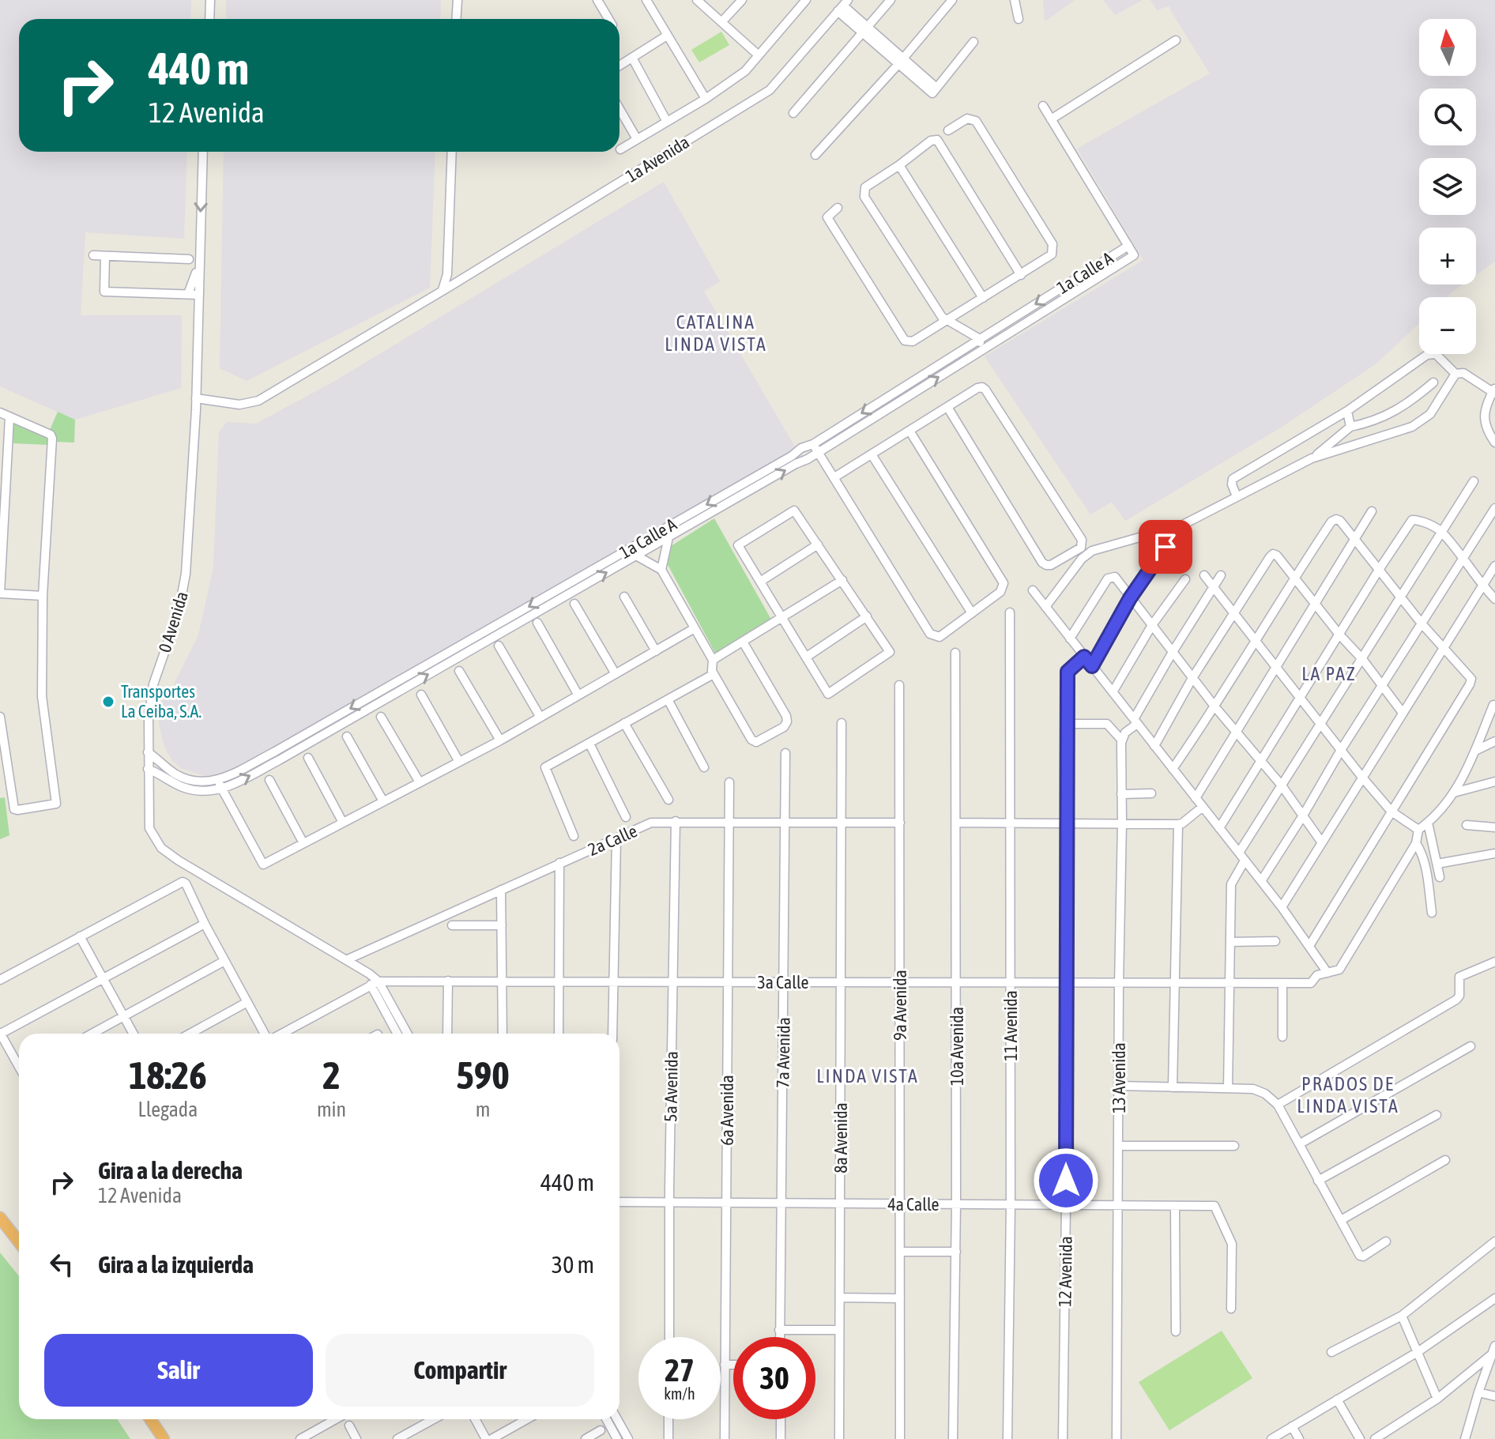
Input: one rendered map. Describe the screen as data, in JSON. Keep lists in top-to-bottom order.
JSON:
{
  "streets": {
    "street": [
      "1a Avenida",
      "1a Calle A",
      "0 Avenida",
      "2a Calle",
      "3a Calle",
      "9a Avenida",
      "11 Avenida",
      "10a Avenida",
      "7a Avenida",
      "13 Avenida",
      "5a Avenida",
      "6a Avenida",
      "8a Avenida",
      "4a Calle",
      "12 Avenida"
    ]
  },
  "crossings": [
    ["1a Avenida", "0 Avenida"],
    ["1a Calle A", "0 Avenida"],
    ["0 Avenida", "2a Calle"],
    ["0 Avenida", "3a Calle"],
    ["2a Calle", "9a Avenida"],
    ["2a Calle", "7a Avenida"],
    ["2a Calle", "5a Avenida"],
    ["2a Calle", "6a Avenida"],
    ["2a Calle", "8a Avenida"],
    ["3a Calle", "9a Avenida"],
    ["3a Calle", "11 Avenida"],
    ["3a Calle", "10a Avenida"],
    ["3a Calle", "7a Avenida"],
    ["3a Calle", "13 Avenida"],
    ["3a Calle", "5a Avenida"],
    ["3a Calle", "6a Avenida"],
    ["3a Calle", "8a Avenida"],
    ["3a Calle", "12 Avenida"],
    ["9a Avenida", "4a Calle"],
    ["11 Avenida", "4a Calle"],
    ["10a Avenida", "4a Calle"],
    ["7a Avenida", "4a Calle"],
    ["13 Avenida", "4a Calle"],
    ["5a Avenida", "4a Calle"],
    ["6a Avenida", "4a Calle"],
    ["8a Avenida", "4a Calle"],
    ["4a Calle", "12 Avenida"]
  ],
  "districts": [
    "CATALINA LINDA VISTA",
    "LA PAZ",
    "LINDA VISTA",
    "PRADOS DE LINDA VISTA"
  ],
  "places": ["Transportes La Ceiba, S.A."],
  "north": "top",
  "page": {
    "map_buttons": ["+", "−"],
    "turn": ["440 m", "12 Avenida"],
    "eta": [
      "18:26",
      "Llegada",
      "2",
      "min",
      "590",
      "m"
    ],
    "list": [
      {
        "name": "Gira a la derecha",
        "note": "12 Avenida",
        "value": "440 m"
      },
      {
        "name": "Gira a la izquierda",
        "value": "30 m"
      }
    ],
    "buttons": ["Salir", "Compartir"],
    "speed": "27 km/h",
    "limit": "30"
  }
}
